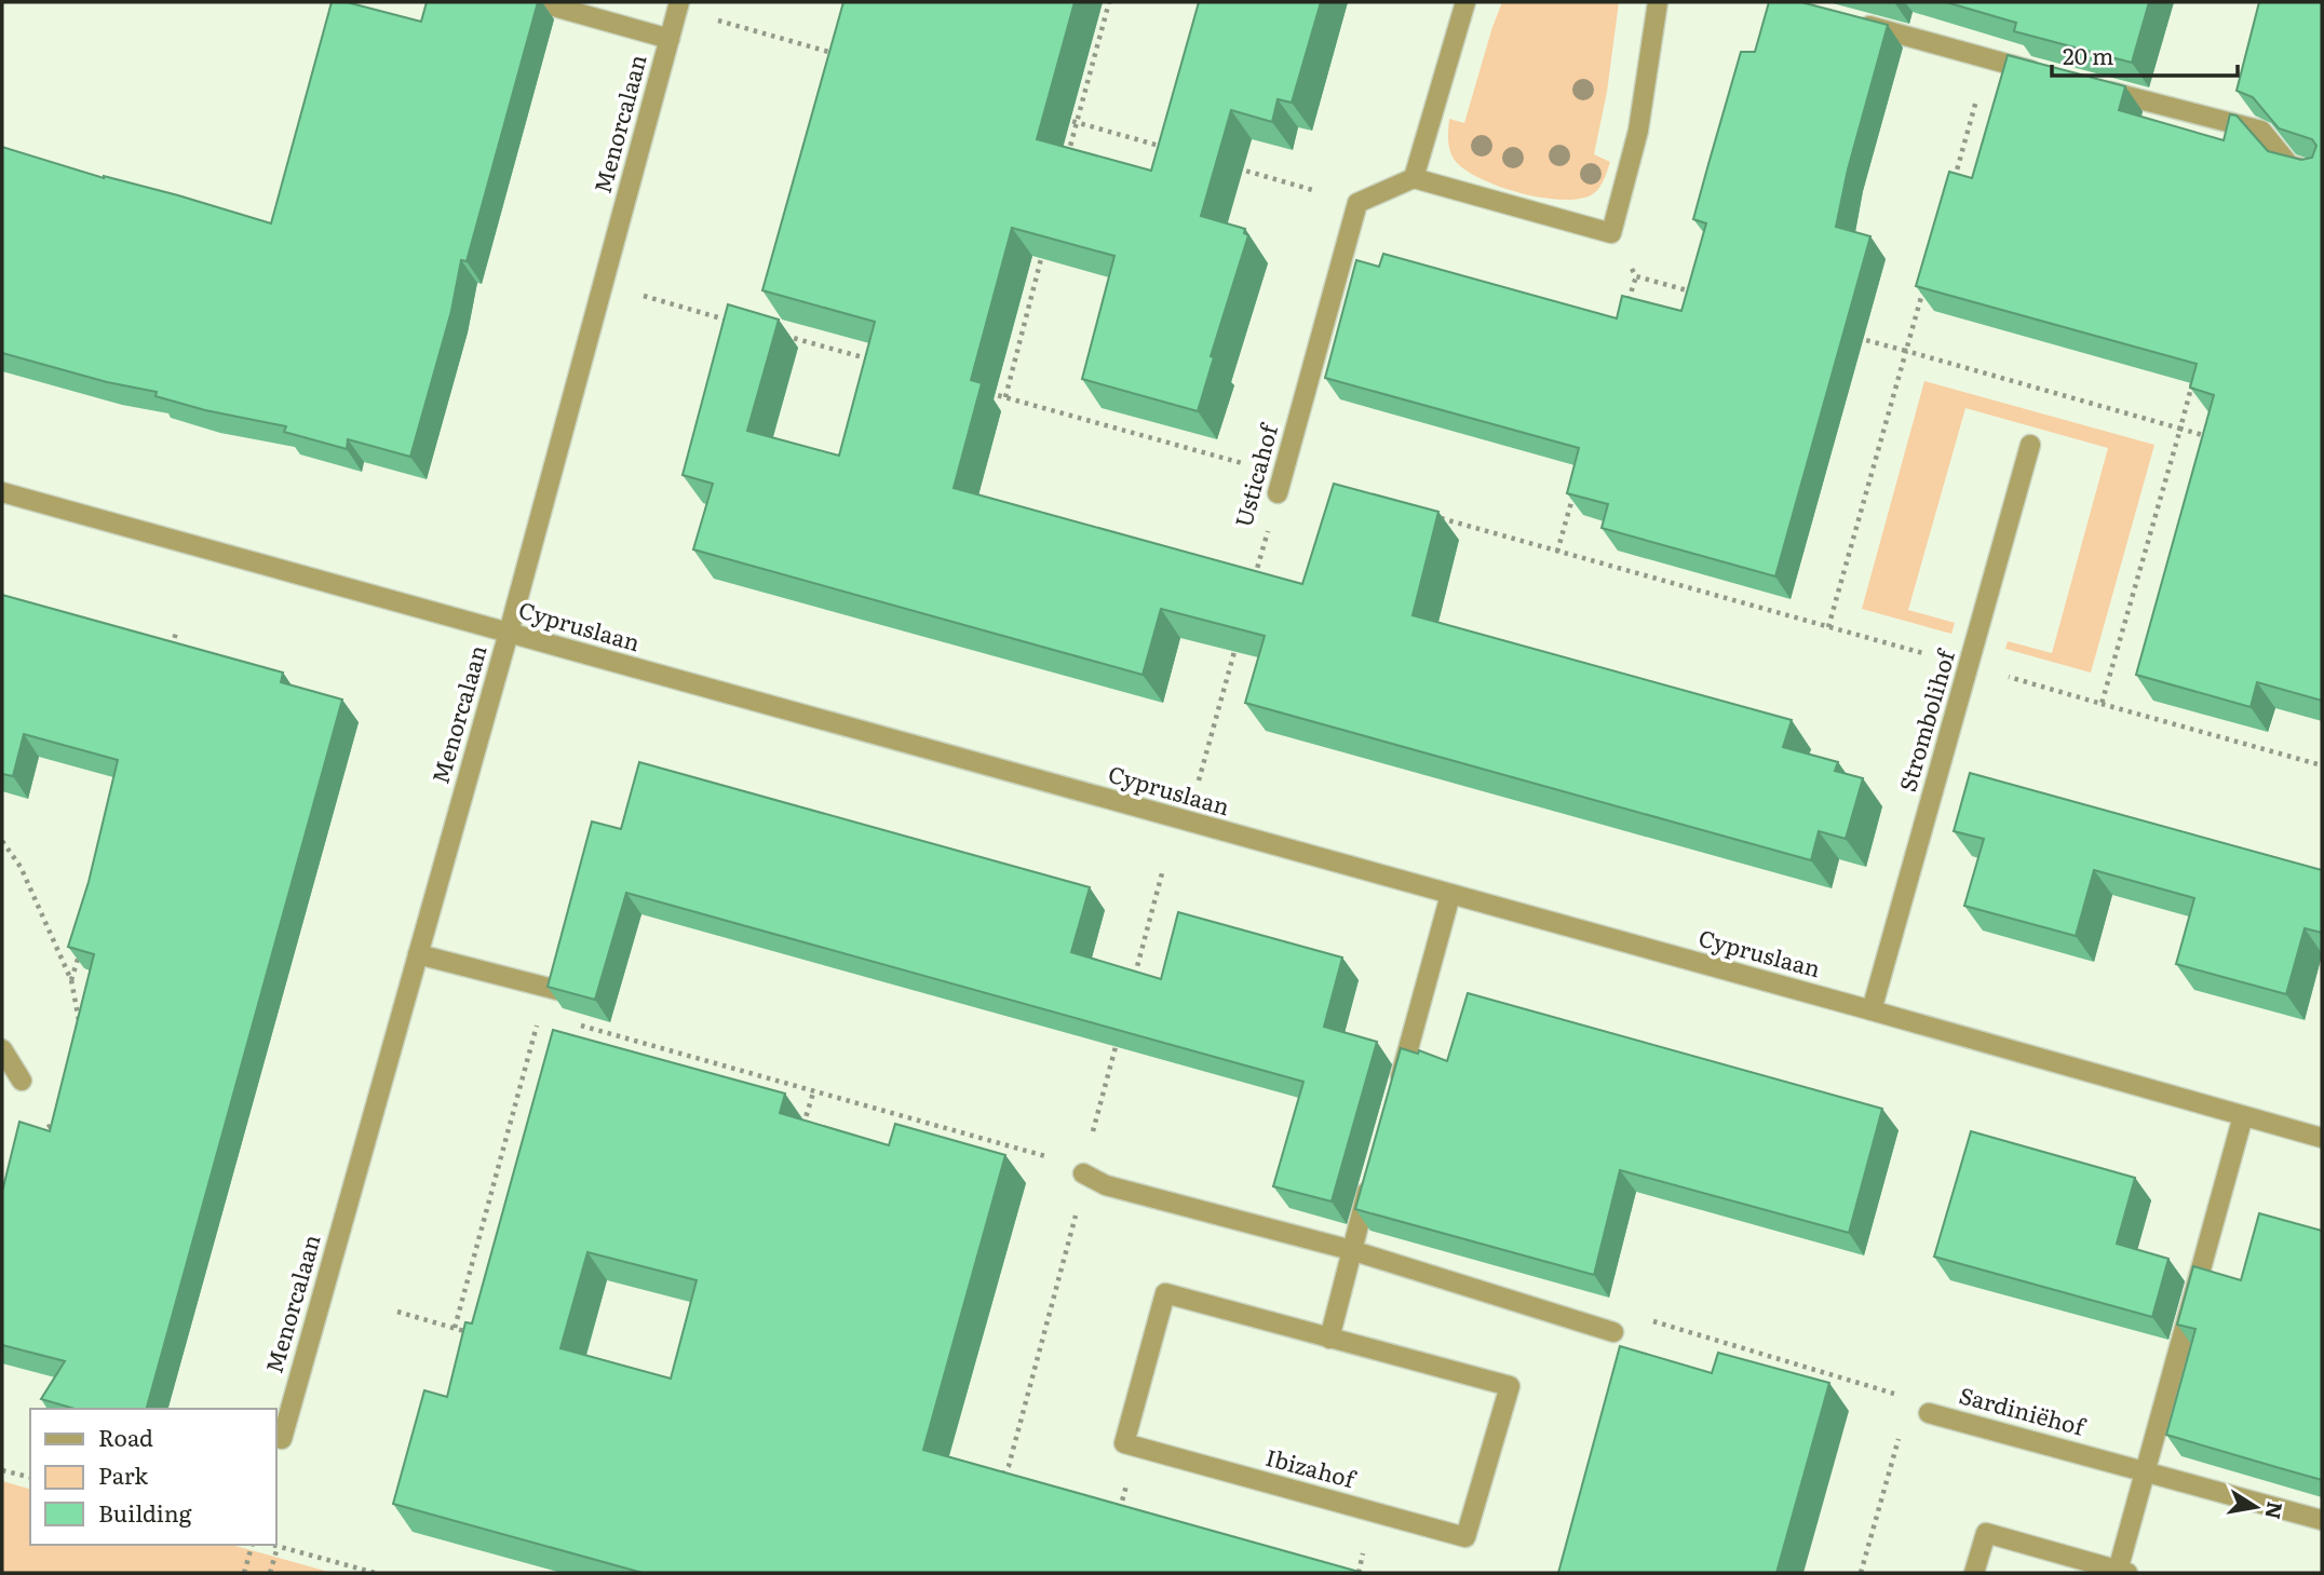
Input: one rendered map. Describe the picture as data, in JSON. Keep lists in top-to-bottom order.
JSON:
{
  "streets": {
    "street": [
      "Menorcalaan",
      "Usticahof",
      "Cypruslaan",
      "Strombolihof",
      "Sardiniëhof",
      "Ibizahof"
    ]
  },
  "crossings": [
    ["Menorcalaan", "Cypruslaan"],
    ["Cypruslaan", "Strombolihof"]
  ],
  "legend": ["Road", "Park", "Building"],
  "scale_bar": "20 m",
  "north": "right"
}
